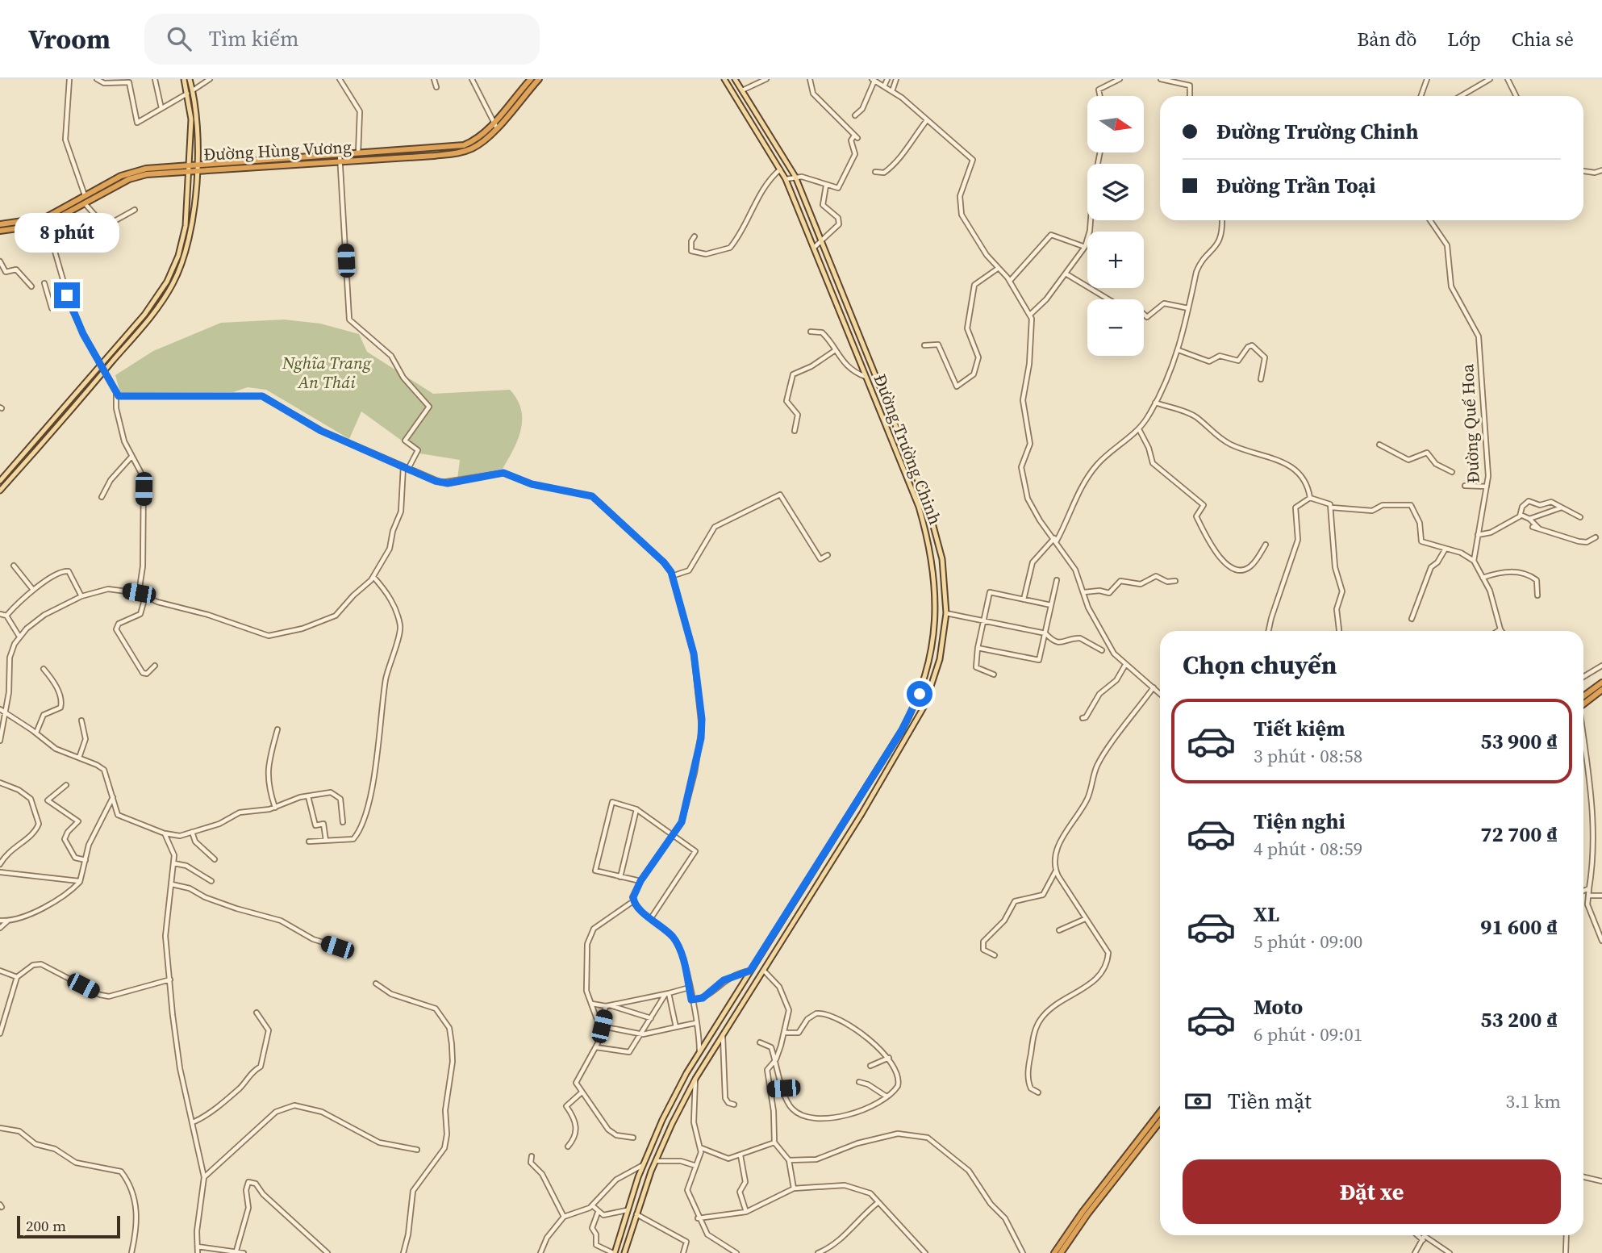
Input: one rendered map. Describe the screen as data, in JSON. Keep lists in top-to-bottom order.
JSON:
{
  "streets": {
    "highway": ["Đường Hùng Vương"],
    "main road": ["Đường Trường Chinh"],
    "street": ["Đường Quế Hoa"]
  },
  "parks": ["Nghĩa Trang An Thái"],
  "scale_bar": "200 m",
  "north": "right",
  "page": {
    "header": "Vroom",
    "search": "Tìm kiếm",
    "nav": ["Bản đồ", "Lớp", "Chia sẻ"],
    "map_buttons": ["+", "−"],
    "banner": ["Đường Trường Chinh", "Đường Trần Toại"],
    "bubble": "8 phút",
    "heading": "Chọn chuyến",
    "list": [
      {
        "name": "Tiết kiệm",
        "note": "3 phút · 08:58",
        "value": "53 900 ₫"
      },
      {
        "name": "Tiện nghi",
        "note": "4 phút · 08:59",
        "value": "72 700 ₫"
      },
      {
        "name": "XL",
        "note": "5 phút · 09:00",
        "value": "91 600 ₫"
      },
      {
        "name": "Moto",
        "note": "6 phút · 09:01",
        "value": "53 200 ₫"
      }
    ],
    "pay": ["Tiền mặt", "3.1 km"],
    "buttons": "Đặt xe",
    "scale": "200 m"
  }
}
